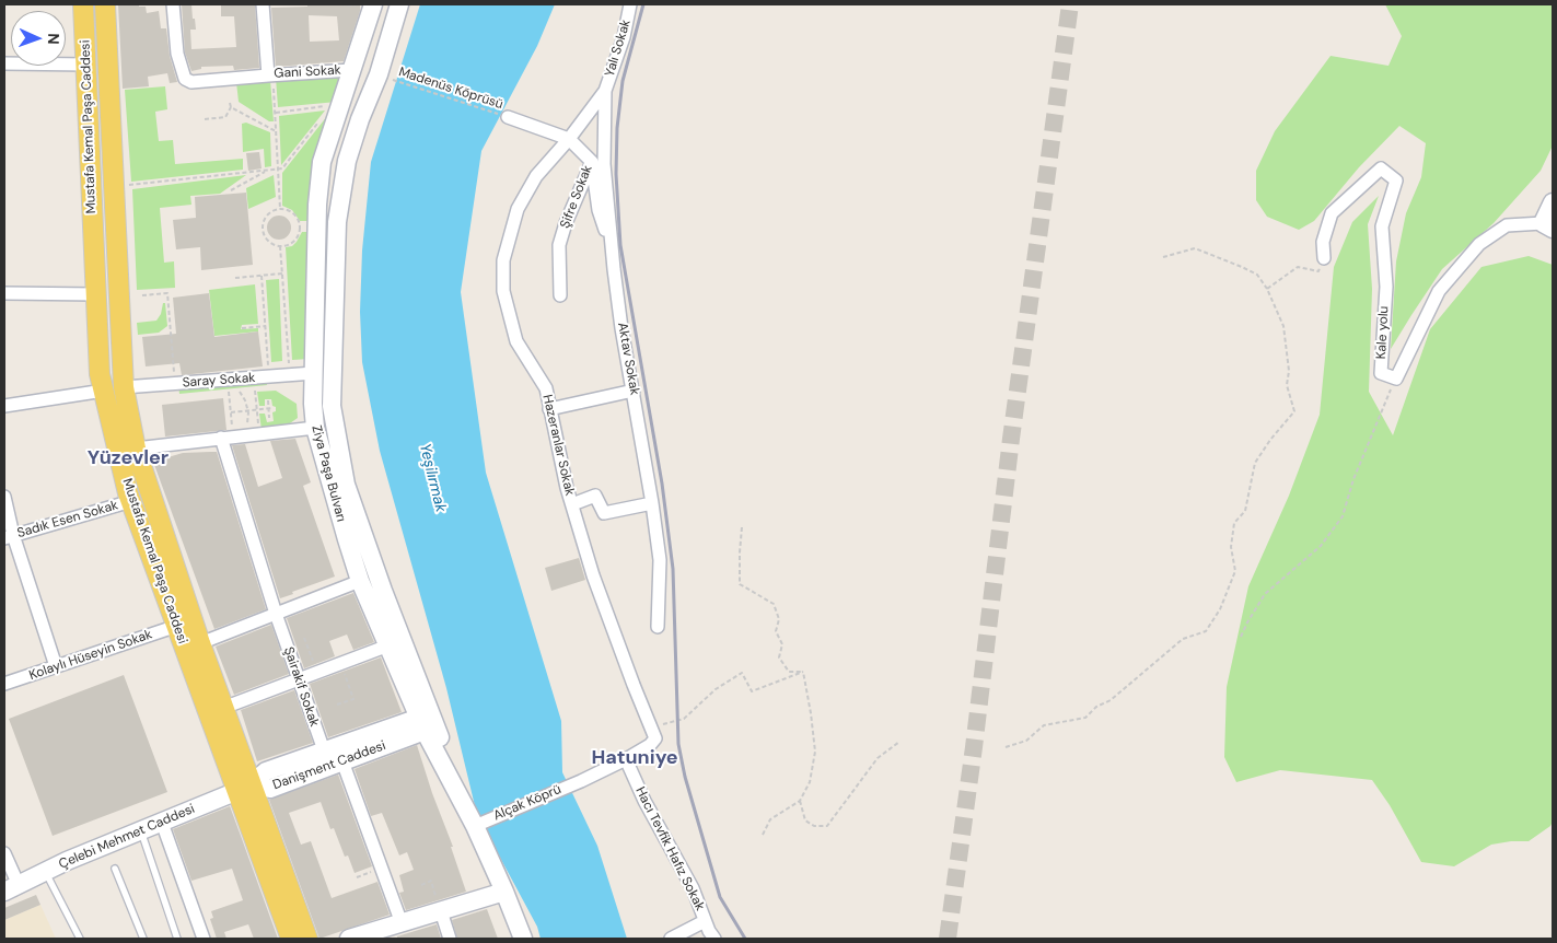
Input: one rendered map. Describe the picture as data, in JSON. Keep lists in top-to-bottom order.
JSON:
{
  "streets": {
    "main road": ["Mustafa Kemal Paşa Caddesi"],
    "street": [
      "Yalı Sokak",
      "Gani Sokak",
      "Şifre Sokak",
      "Kale yolu",
      "Aktav Sokak",
      "Saray Sokak",
      "Hazeranlar Sokak",
      "Ziya Paşa Bulvarı",
      "Sadık Esen Sokak",
      "Kolaylı Hüseyin Sokak",
      "Şairakif Sokak",
      "Danişment Caddesi",
      "Alçak Köprü",
      "Çelebi Mehmet Caddesi",
      "Hacı Tevfik Hafız Sokak"
    ],
    "path": ["Madenüs Köprüsü"]
  },
  "crossings": [
    ["Yalı Sokak", "Aktav Sokak"],
    ["Yalı Sokak", "Hazeranlar Sokak"],
    ["Gani Sokak", "Ziya Paşa Bulvarı"],
    ["Madenüs Köprüsü", "Şifre Sokak"],
    ["Mustafa Kemal Paşa Caddesi", "Saray Sokak"],
    ["Mustafa Kemal Paşa Caddesi", "Sadık Esen Sokak"],
    ["Mustafa Kemal Paşa Caddesi", "Kolaylı Hüseyin Sokak"],
    ["Mustafa Kemal Paşa Caddesi", "Danişment Caddesi"],
    ["Mustafa Kemal Paşa Caddesi", "Çelebi Mehmet Caddesi"],
    ["Şifre Sokak", "Hazeranlar Sokak"],
    ["Aktav Sokak", "Hazeranlar Sokak"],
    ["Saray Sokak", "Ziya Paşa Bulvarı"],
    ["Ziya Paşa Bulvarı", "Danişment Caddesi"],
    ["Ziya Paşa Bulvarı", "Alçak Köprü"],
    ["Şairakif Sokak", "Danişment Caddesi"],
    ["Danişment Caddesi", "Çelebi Mehmet Caddesi"],
    ["Alçak Köprü", "Hacı Tevfik Hafız Sokak"]
  ],
  "districts": ["Yüzevler", "Hatuniye"],
  "water": ["Yeşilırmak"],
  "north": "right"
}
